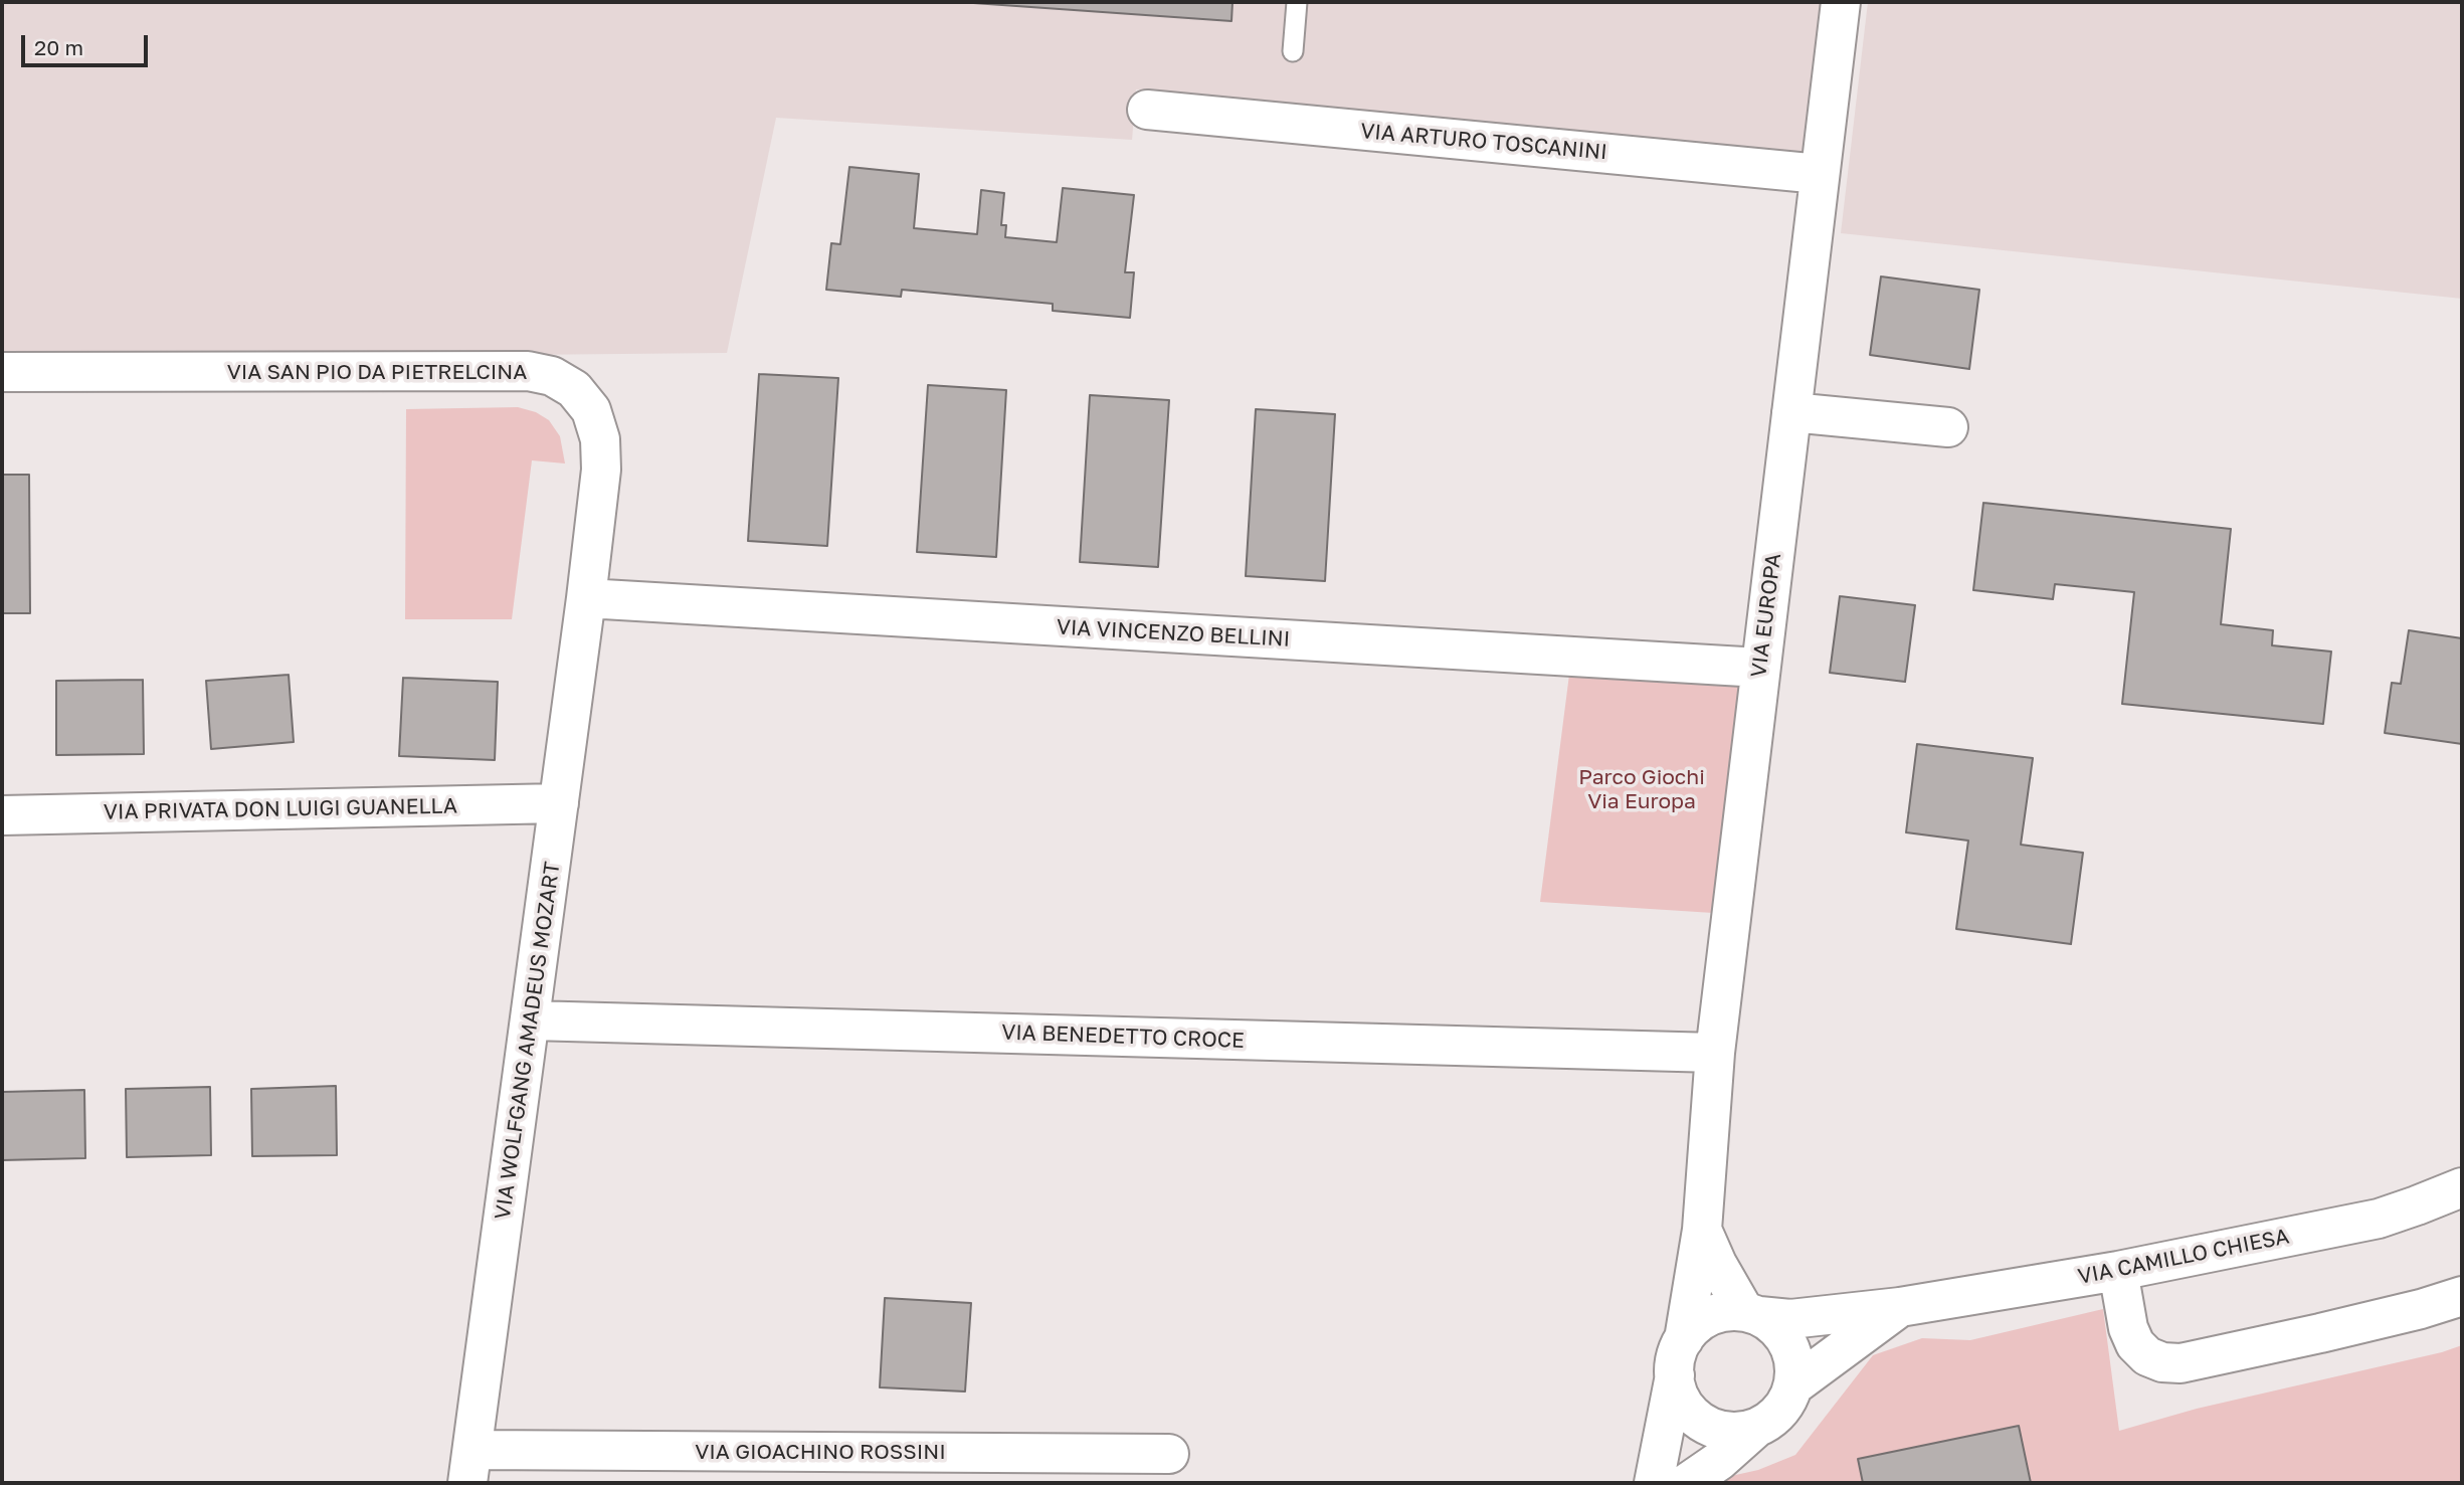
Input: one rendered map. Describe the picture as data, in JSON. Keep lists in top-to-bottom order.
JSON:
{
  "streets": {
    "street": [
      "VIA ARTURO TOSCANINI",
      "VIA SAN PIO DA PIETRELCINA",
      "VIA EUROPA",
      "VIA VINCENZO BELLINI",
      "VIA PRIVATA DON LUIGI GUANELLA",
      "VIA BENEDETTO CROCE",
      "VIA WOLFGANG AMADEUS MOZART",
      "VIA CAMILLO CHIESA",
      "VIA GIOACHINO ROSSINI"
    ]
  },
  "crossings": [
    ["VIA ARTURO TOSCANINI", "VIA EUROPA"],
    ["VIA SAN PIO DA PIETRELCINA", "VIA VINCENZO BELLINI"],
    ["VIA SAN PIO DA PIETRELCINA", "VIA WOLFGANG AMADEUS MOZART"],
    ["VIA EUROPA", "VIA VINCENZO BELLINI"],
    ["VIA EUROPA", "VIA BENEDETTO CROCE"],
    ["VIA EUROPA", "VIA CAMILLO CHIESA"],
    ["VIA VINCENZO BELLINI", "VIA WOLFGANG AMADEUS MOZART"],
    ["VIA PRIVATA DON LUIGI GUANELLA", "VIA WOLFGANG AMADEUS MOZART"],
    ["VIA BENEDETTO CROCE", "VIA WOLFGANG AMADEUS MOZART"],
    ["VIA WOLFGANG AMADEUS MOZART", "VIA GIOACHINO ROSSINI"]
  ],
  "parks": ["Parco Giochi Via Europa"],
  "scale_bar": "20 m"
}
